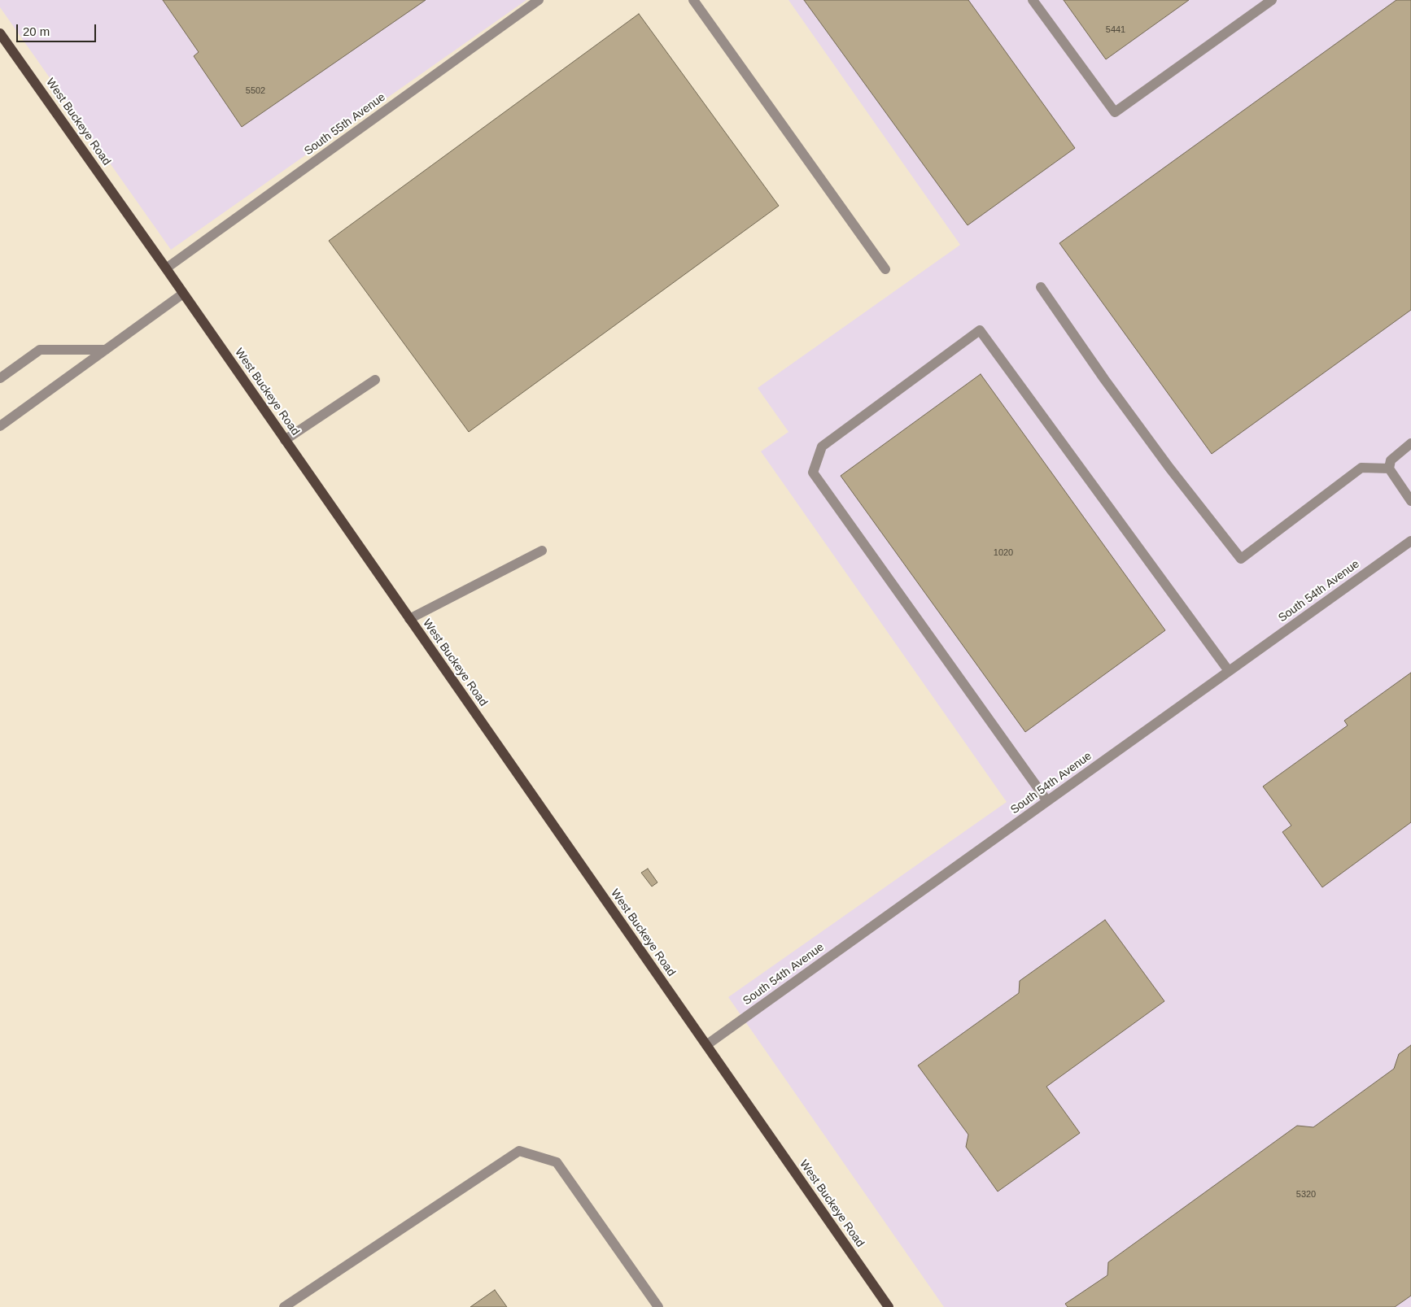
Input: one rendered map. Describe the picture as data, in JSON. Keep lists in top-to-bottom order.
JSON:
{
  "streets": {
    "main road": ["West Buckeye Road"],
    "street": ["South 55th Avenue", "South 54th Avenue"]
  },
  "crossings": [
    ["West Buckeye Road", "South 55th Avenue"],
    ["West Buckeye Road", "South 54th Avenue"]
  ],
  "house_numbers": [
    "5441",
    "5502",
    "1020",
    "5320"
  ],
  "scale_bar": "20 m"
}
